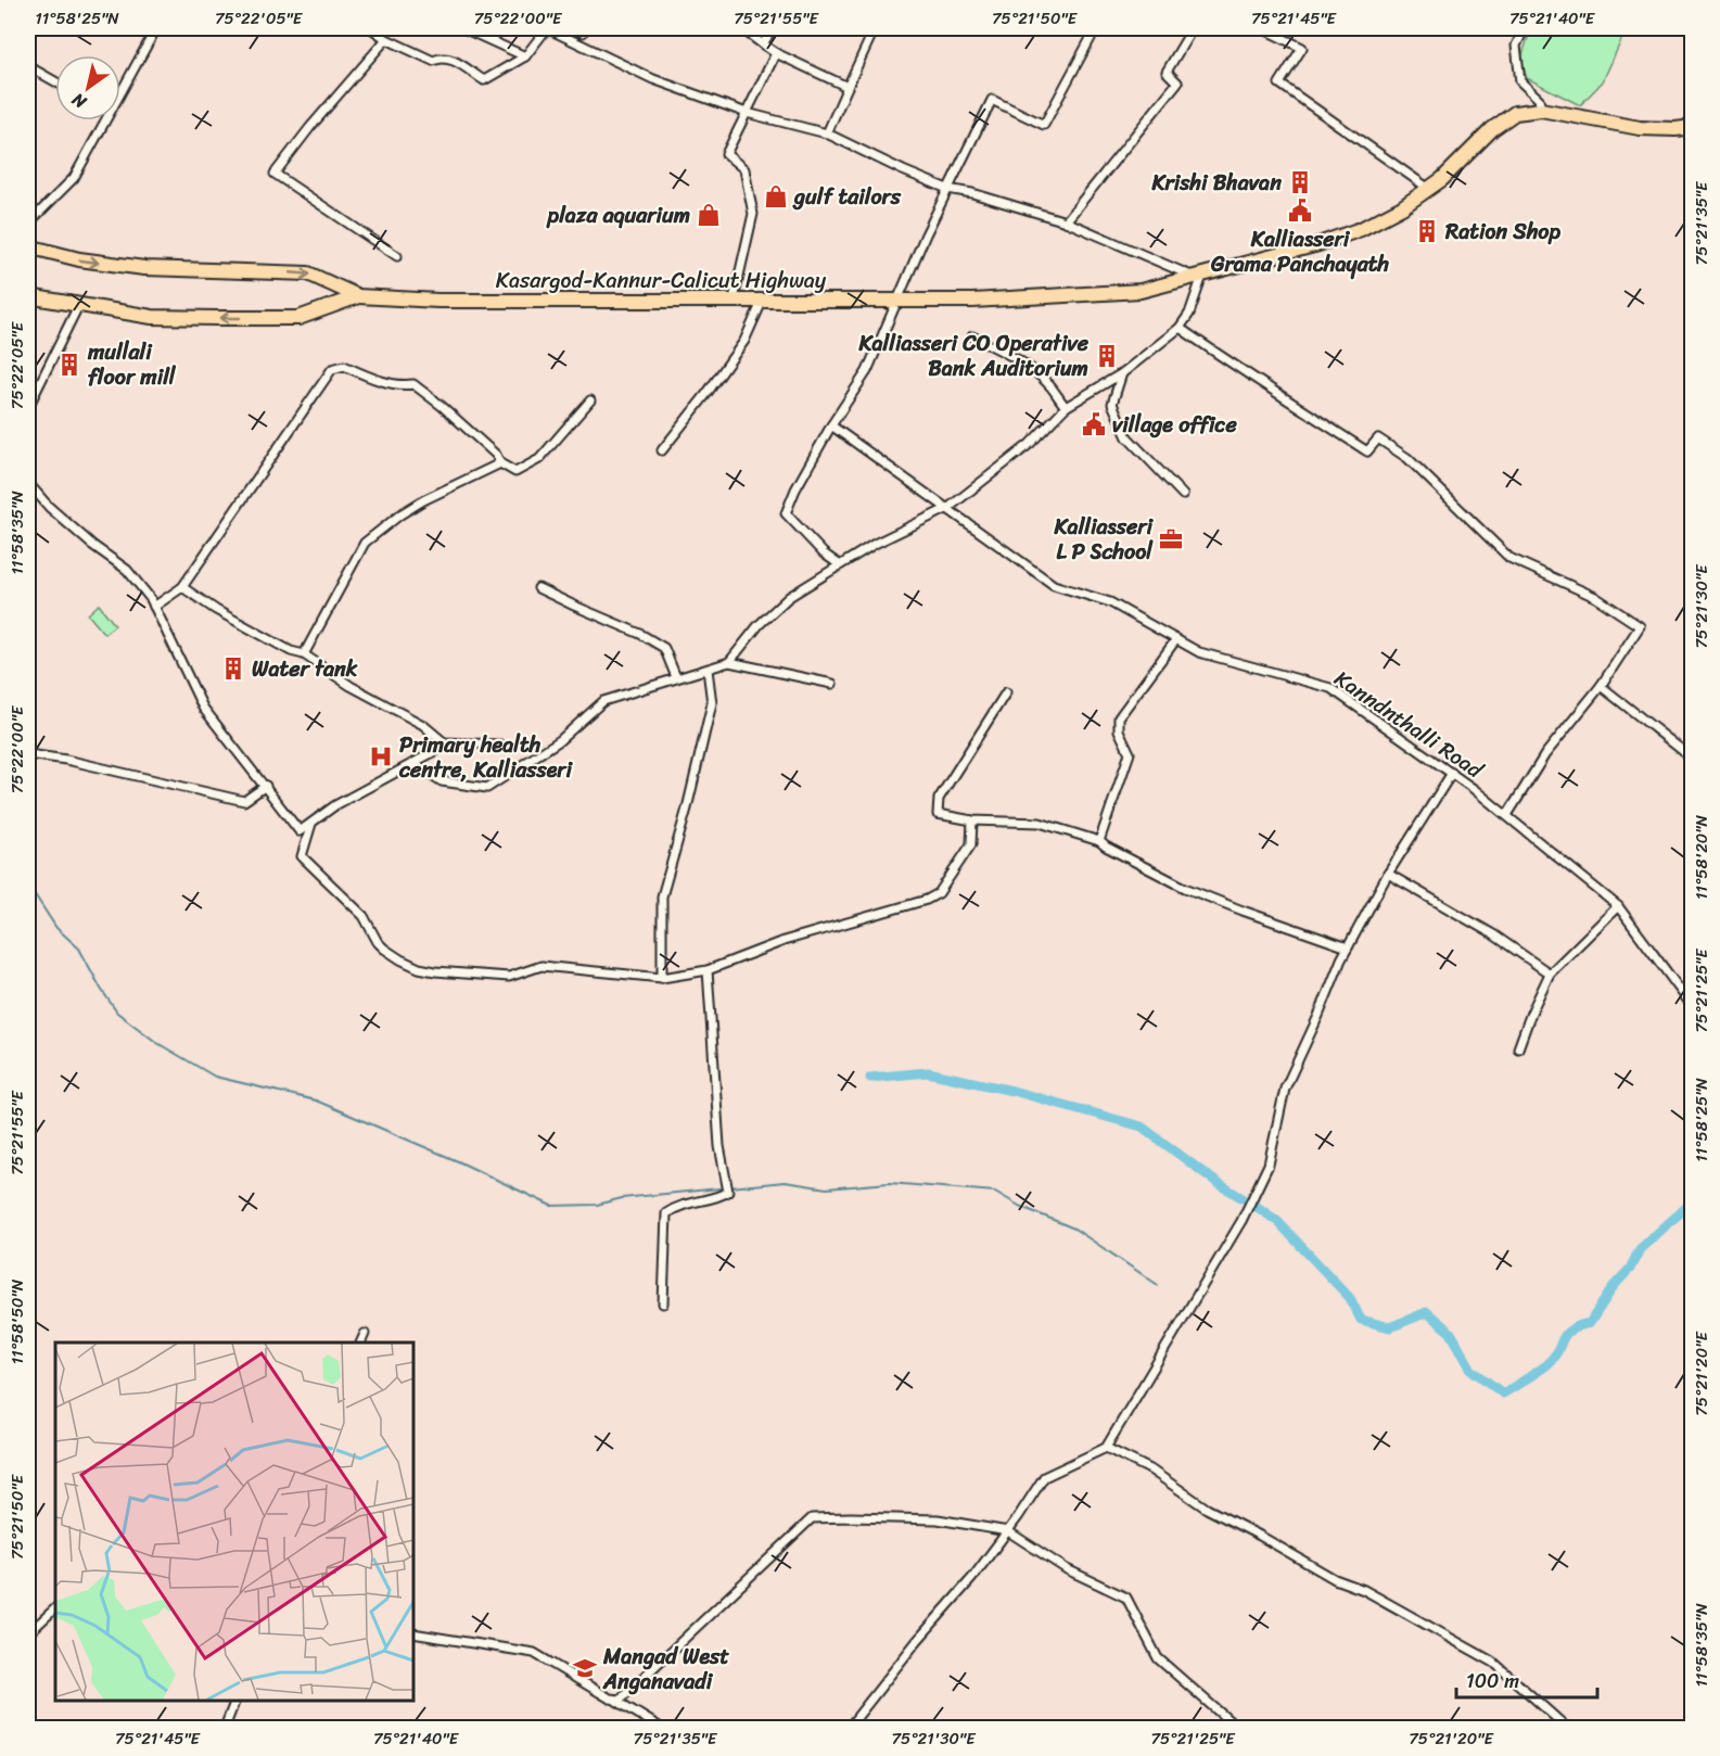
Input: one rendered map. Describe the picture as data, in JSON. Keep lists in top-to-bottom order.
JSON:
{
  "streets": {
    "highway": ["Kasargod-Kannur-Calicut Highway"],
    "street": ["Kanndnthalli Road"]
  },
  "places": {
    "building": [
      "Krishi Bhavan",
      "Ration Shop",
      "Kalliasseri CO Operative Bank Auditorium",
      "mullali floor mill",
      "Water tank"
    ],
    "shop": ["gulf tailors", "plaza aquarium"],
    "public building": ["Kalliasseri Grama Panchayath", "village office"],
    "office": ["Kalliasseri L P School"],
    "hospital": ["Primary health centre, Kalliasseri"],
    "school or university": ["Mangad West Anganavadi"]
  },
  "scale_bar": "100 m",
  "north": "bottom left",
  "coordinates": [
    "11°58'25\"N",
    "75°22'05\"E",
    "75°22'00\"E",
    "75°21'55\"E",
    "75°21'50\"E",
    "75°21'45\"E",
    "75°21'40\"E",
    "75°21'35\"E",
    "11°58'35\"N",
    "75°21'30\"E",
    "11°58'20\"N",
    "75°21'25\"E",
    "11°58'50\"N",
    "75°21'20\"E"
  ]
}
